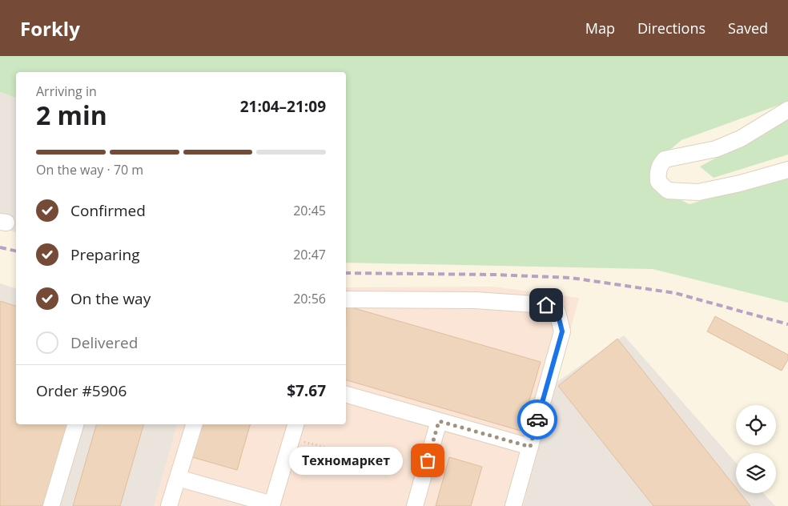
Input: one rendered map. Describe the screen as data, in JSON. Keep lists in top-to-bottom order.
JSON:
{
  "places": ["Техномаркет"],
  "page": {
    "header": "Forkly",
    "nav": ["Map", "Directions", "Saved"],
    "heading": ["2 min", "Arriving in", "21:04–21:09"],
    "panel": ["Order #5906", "$7.67"],
    "bar": "On the way · 70 m",
    "list": [
      ["Confirmed", "20:45"],
      ["Preparing", "20:47"],
      ["On the way", "20:56"],
      "Delivered"
    ],
    "bubble": "Техномаркет"
  }
}
